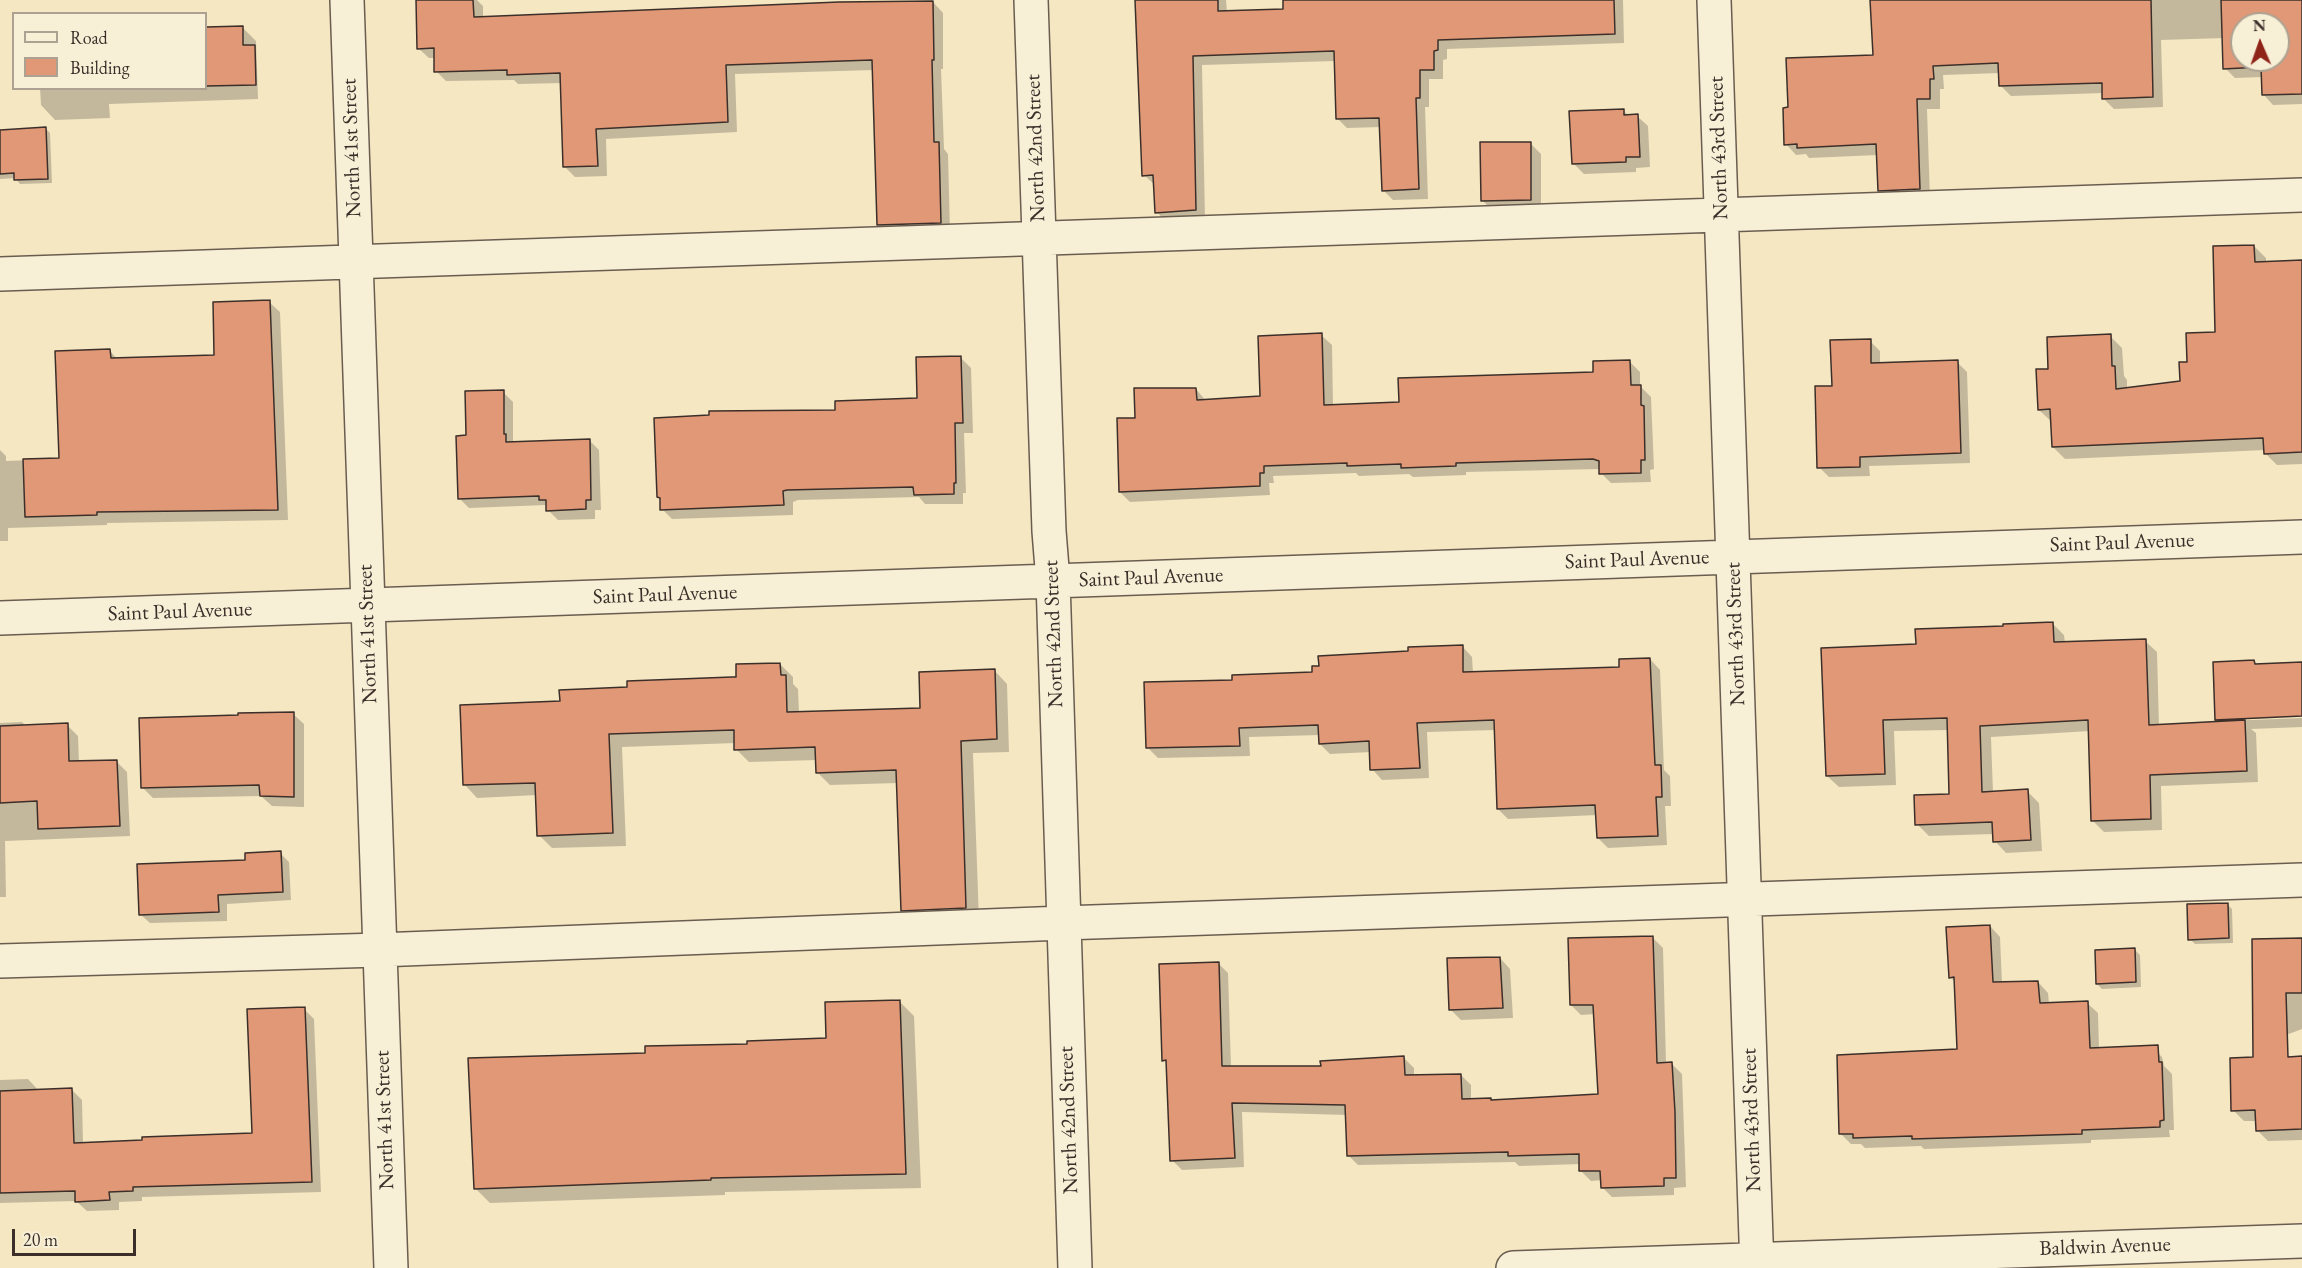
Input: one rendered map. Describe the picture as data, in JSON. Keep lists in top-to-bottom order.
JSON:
{
  "streets": {
    "street": [
      "North 41st Street",
      "North 42nd Street",
      "North 43rd Street",
      "Saint Paul Avenue",
      "Baldwin Avenue"
    ]
  },
  "crossings": [
    ["North 41st Street", "Saint Paul Avenue"],
    ["North 42nd Street", "Saint Paul Avenue"],
    ["North 43rd Street", "Saint Paul Avenue"],
    ["North 43rd Street", "Baldwin Avenue"]
  ],
  "legend": ["Road", "Building"],
  "scale_bar": "20 m",
  "north": "top"
}
